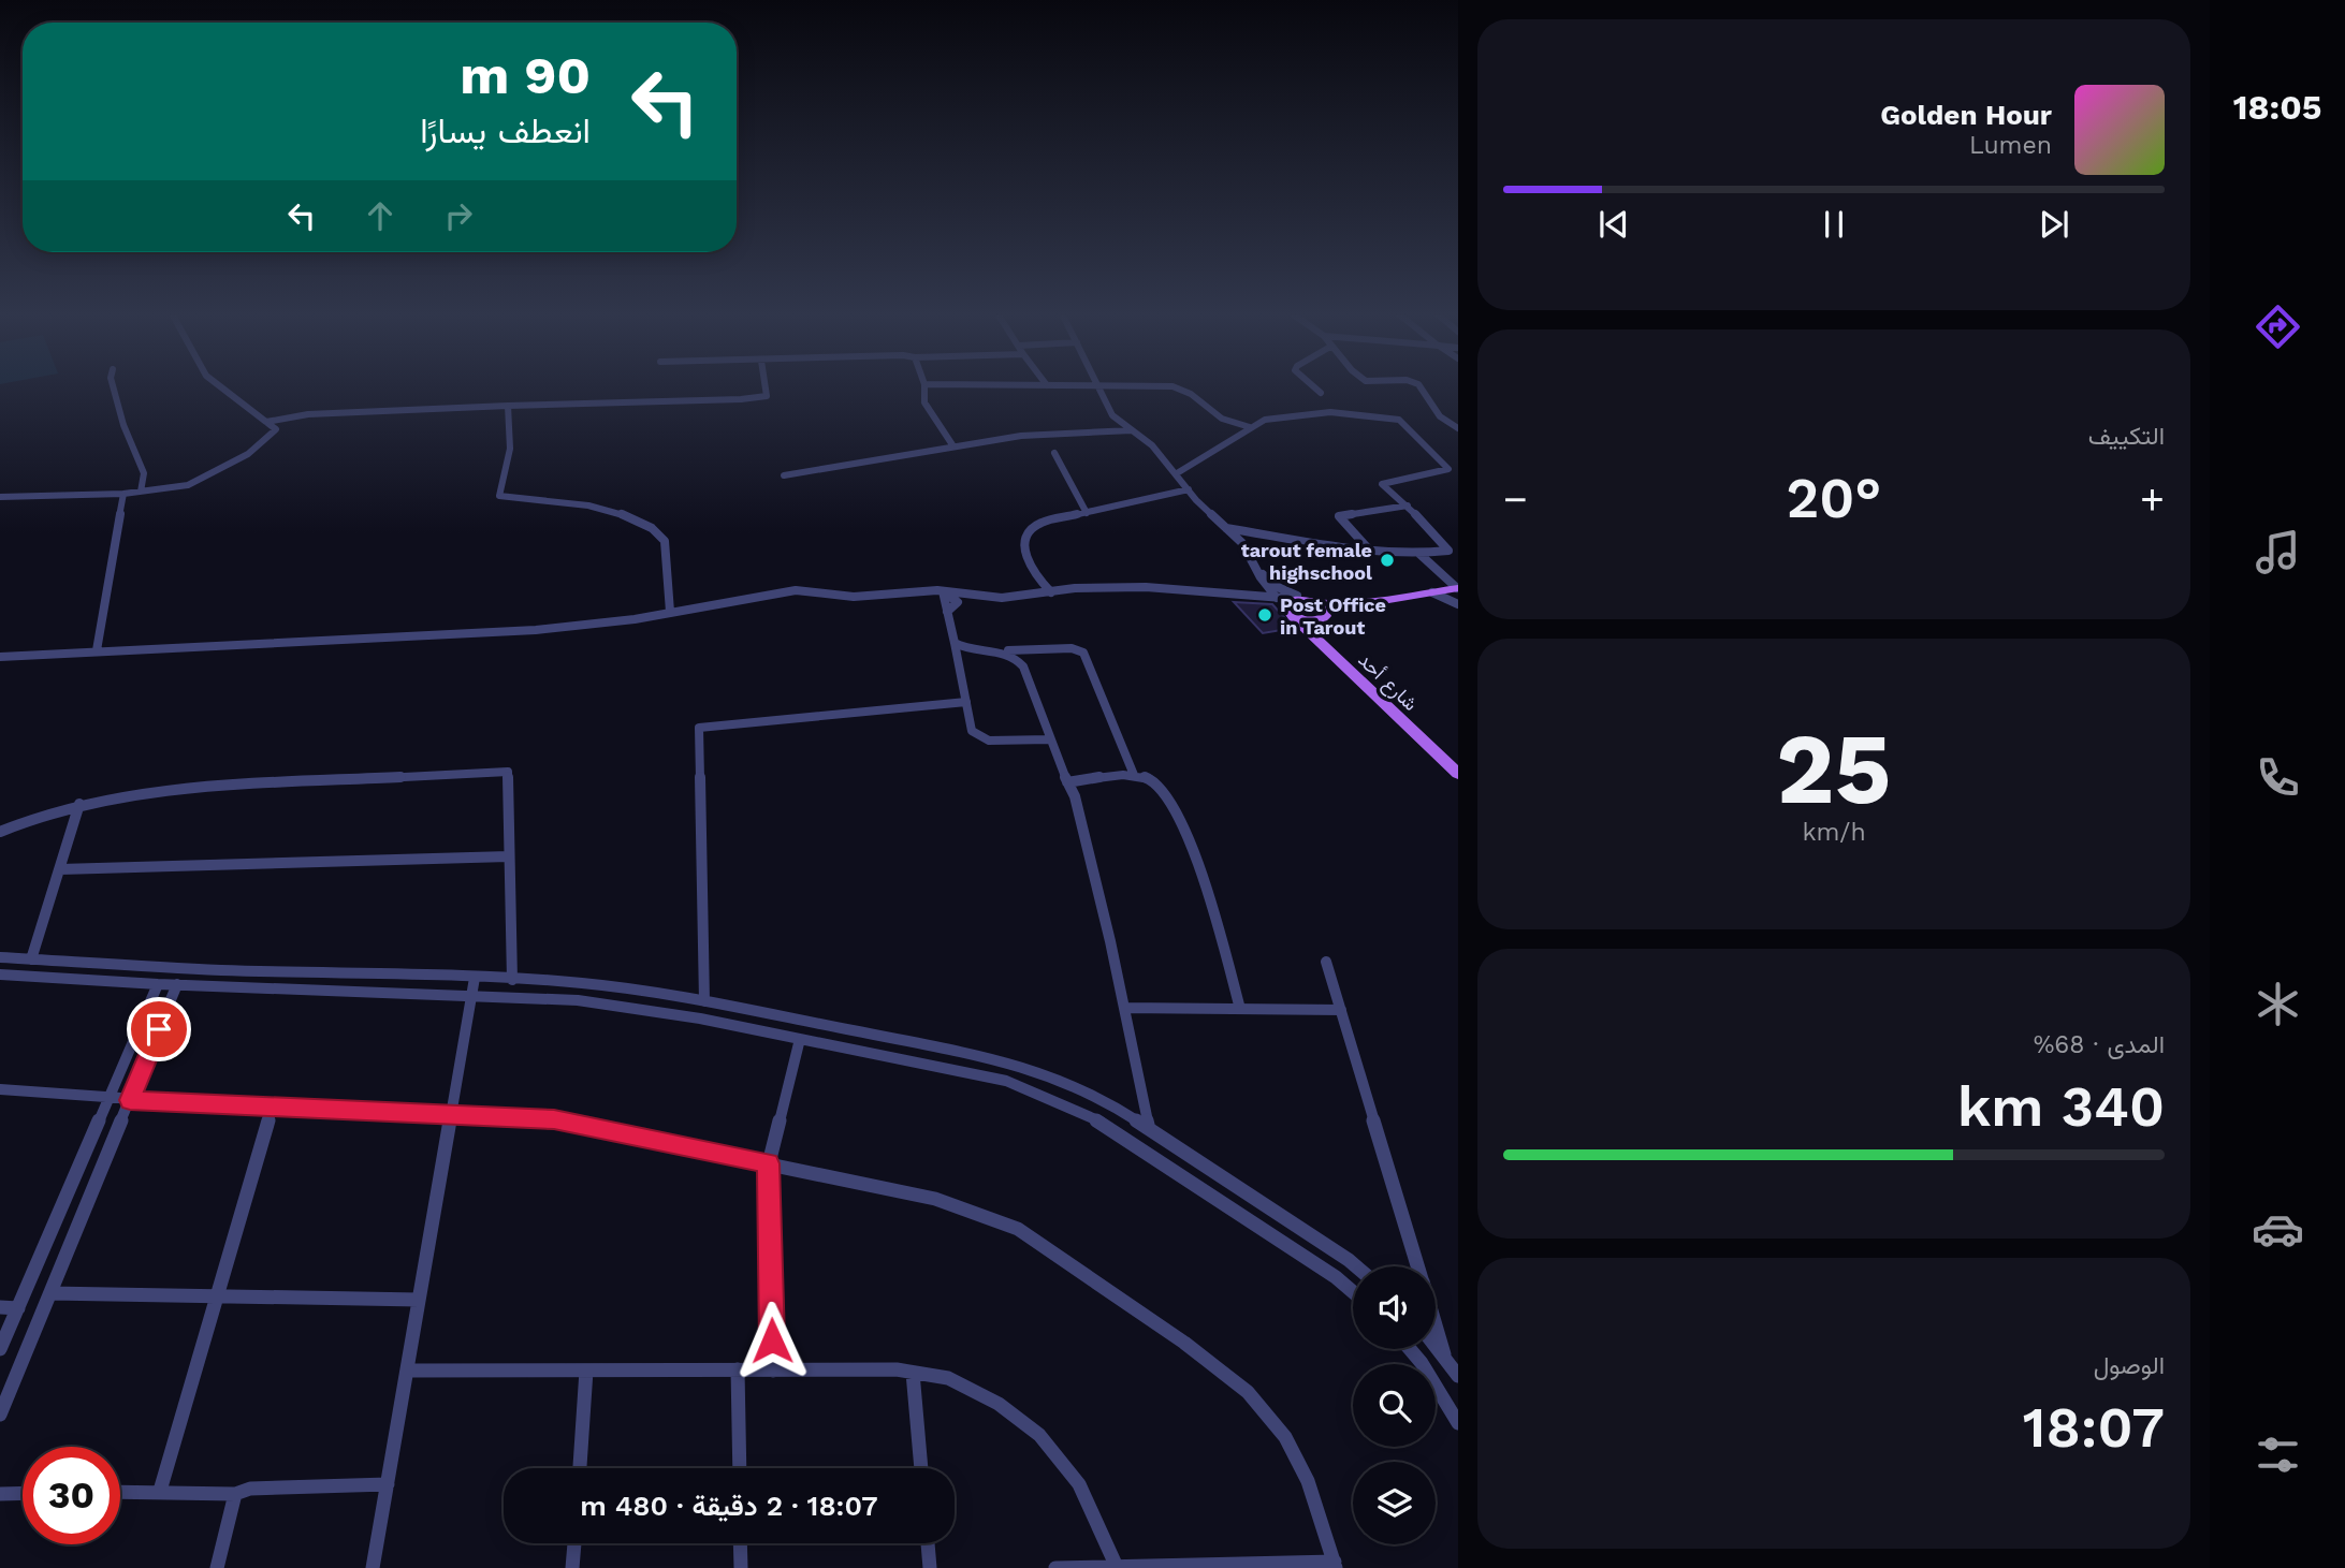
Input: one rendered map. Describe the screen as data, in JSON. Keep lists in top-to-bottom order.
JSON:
{
  "streets": {
    "main road": ["شارع أحد"]
  },
  "places": ["tarout female highschool", "Post Office in Tarout"],
  "page": {
    "tabs": "18:05",
    "turn": ["90 m", "انعطف يسارًا"],
    "song": ["Golden Hour", "Lumen"],
    "tile": [
      "التكييف",
      ["25", "km/h"],
      ["المدى · 68%", "340 km"],
      ["الوصول", "18:07"]
    ],
    "heat": ["−", "20°", "+"],
    "limit": "30",
    "trip": "18:07 · 2 دقيقة · 480 m"
  }
}
